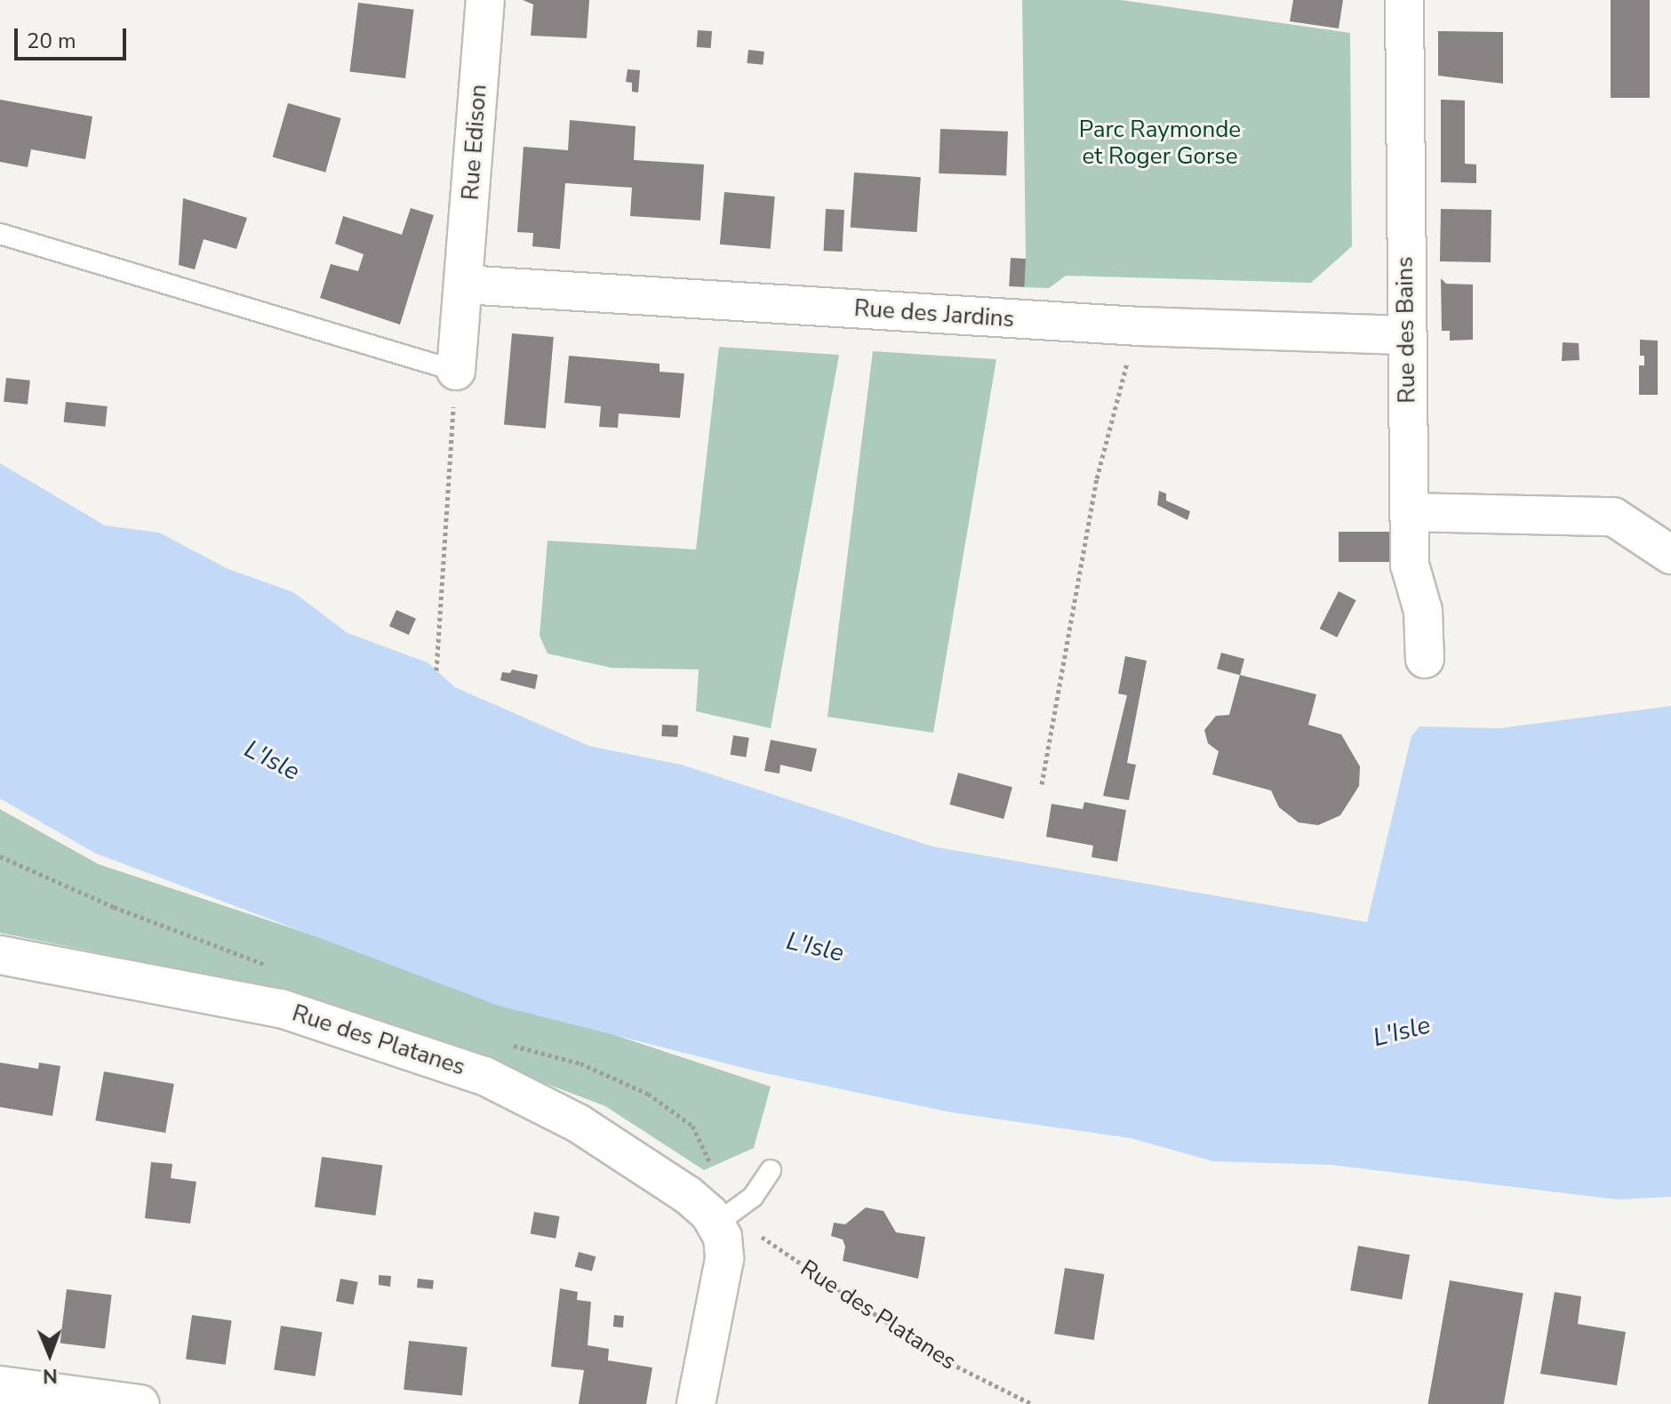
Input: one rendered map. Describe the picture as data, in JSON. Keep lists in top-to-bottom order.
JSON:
{
  "streets": {
    "street": [
      "Rue Edison",
      "Rue des Jardins",
      "Rue des Bains",
      "Rue des Platanes"
    ]
  },
  "crossings": [
    ["Rue Edison", "Rue des Jardins"],
    ["Rue des Jardins", "Rue des Bains"]
  ],
  "water": ["L'Isle"],
  "parks": ["Parc Raymonde et Roger Gorse"],
  "scale_bar": "20 m",
  "north": "bottom"
}
